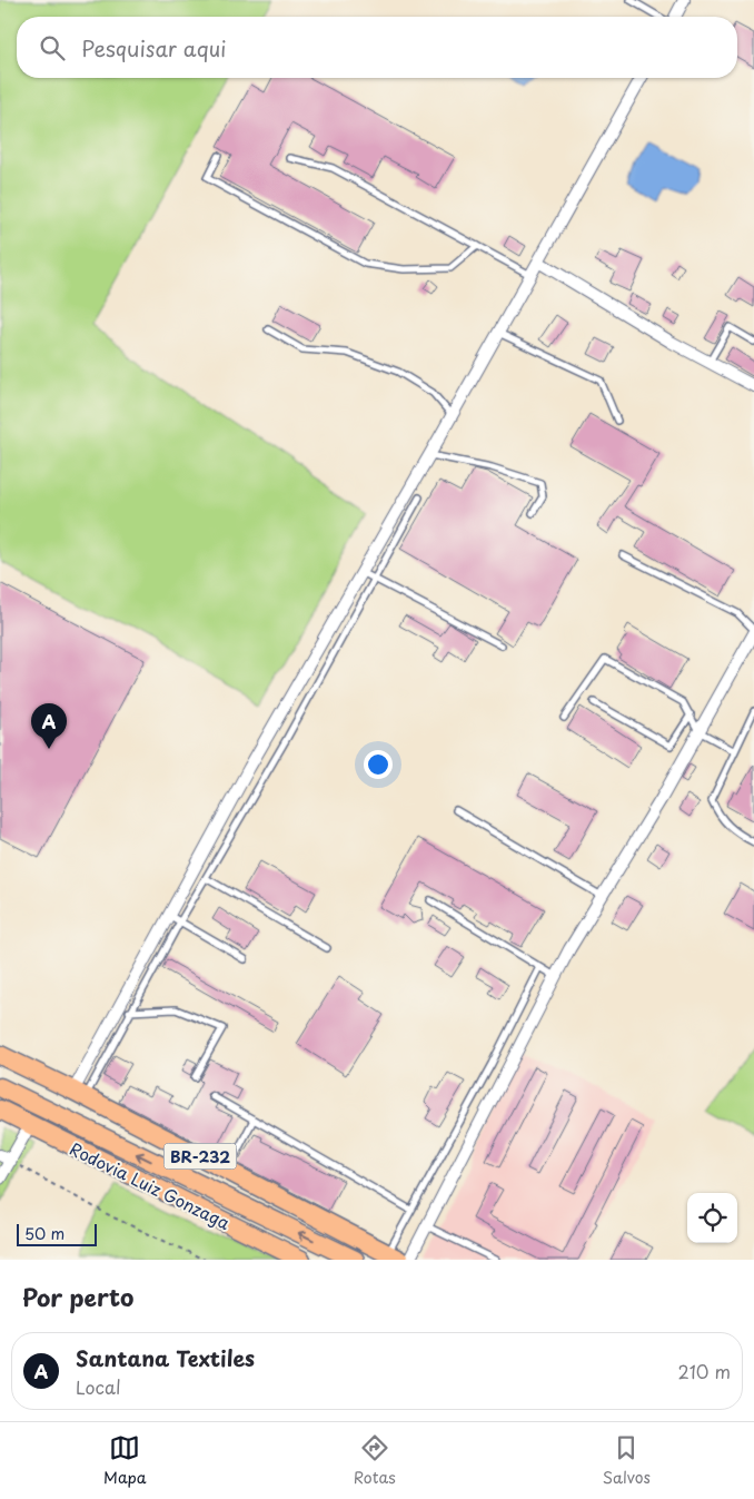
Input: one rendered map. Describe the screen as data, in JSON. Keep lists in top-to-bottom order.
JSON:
{
  "streets": {
    "main road": ["BR-232", "Rodovia Luiz Gonzaga"]
  },
  "scale_bar": "50 m",
  "page": {
    "search": "Pesquisar aqui",
    "pins": "A",
    "scale": "50 m",
    "heading": "Por perto",
    "list": [
      {
        "mark": "A",
        "name": "Santana Textiles",
        "note": "Local",
        "value": "210 m"
      }
    ],
    "nav": ["Mapa", "Rotas", "Salvos"]
  }
}
